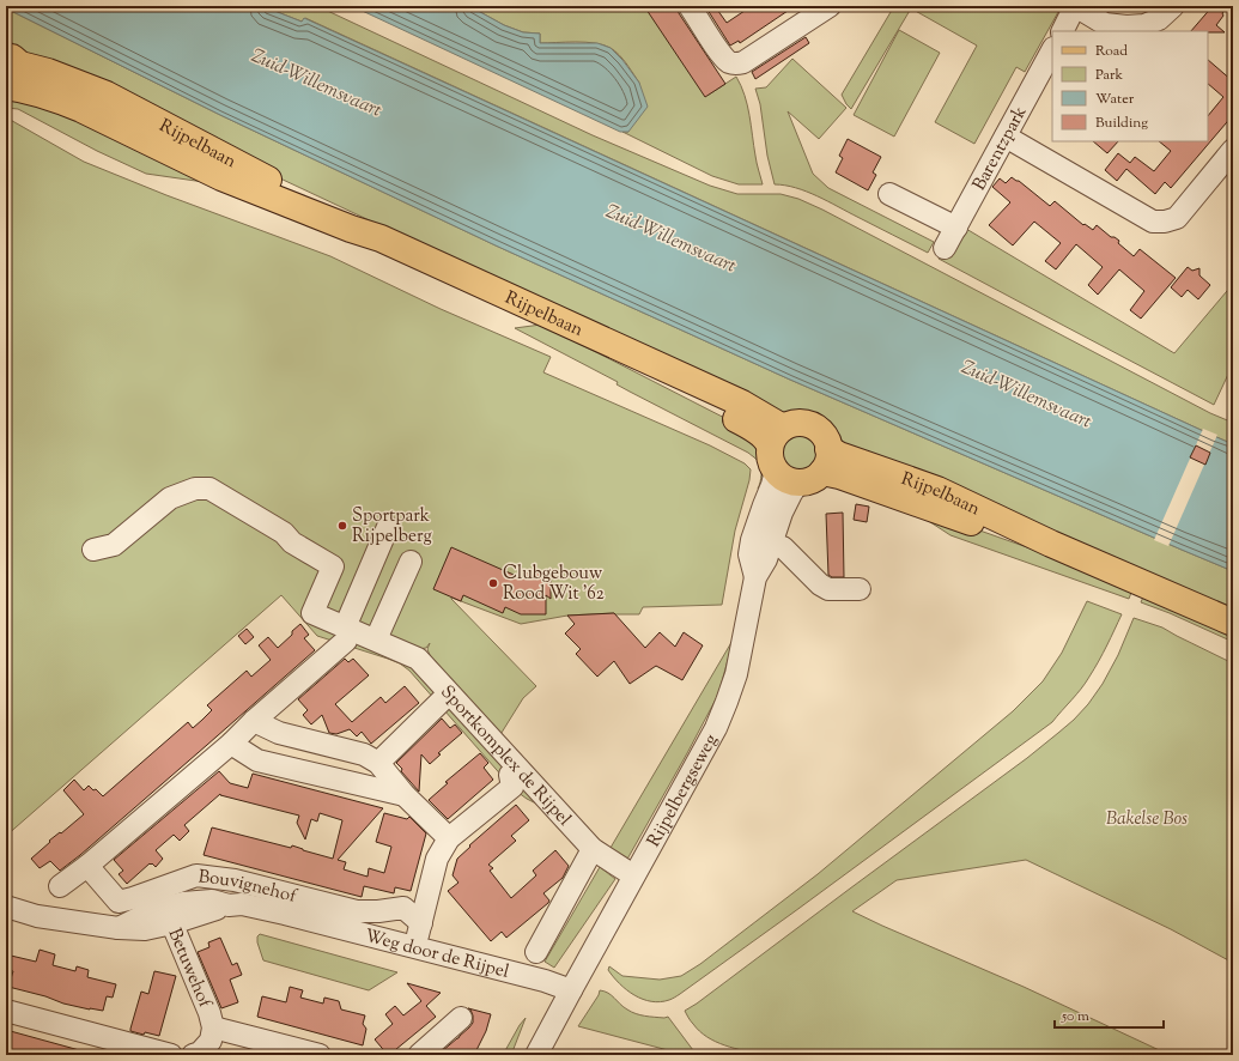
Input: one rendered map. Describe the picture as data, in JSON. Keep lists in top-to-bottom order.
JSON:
{
  "streets": {
    "main road": ["Rijpelbaan"],
    "street": [
      "Barentzpark",
      "Sportkomplex de Rijpel",
      "Rijpelbergseweg",
      "Bouvignehof",
      "Weg door de Rijpel",
      "Betuwehof"
    ]
  },
  "crossings": [
    ["Rijpelbaan", "Rijpelbergseweg"],
    ["Sportkomplex de Rijpel", "Rijpelbergseweg"],
    ["Rijpelbergseweg", "Weg door de Rijpel"],
    ["Weg door de Rijpel", "Betuwehof"]
  ],
  "water": ["Zuid-Willemsvaart"],
  "parks": ["Bakelse Bos"],
  "places": ["Sportpark Rijpelberg", "Clubgebouw Rood Wit '62"],
  "legend": [
    "Road",
    "Park",
    "Water",
    "Building"
  ],
  "scale_bar": "50 m"
}
